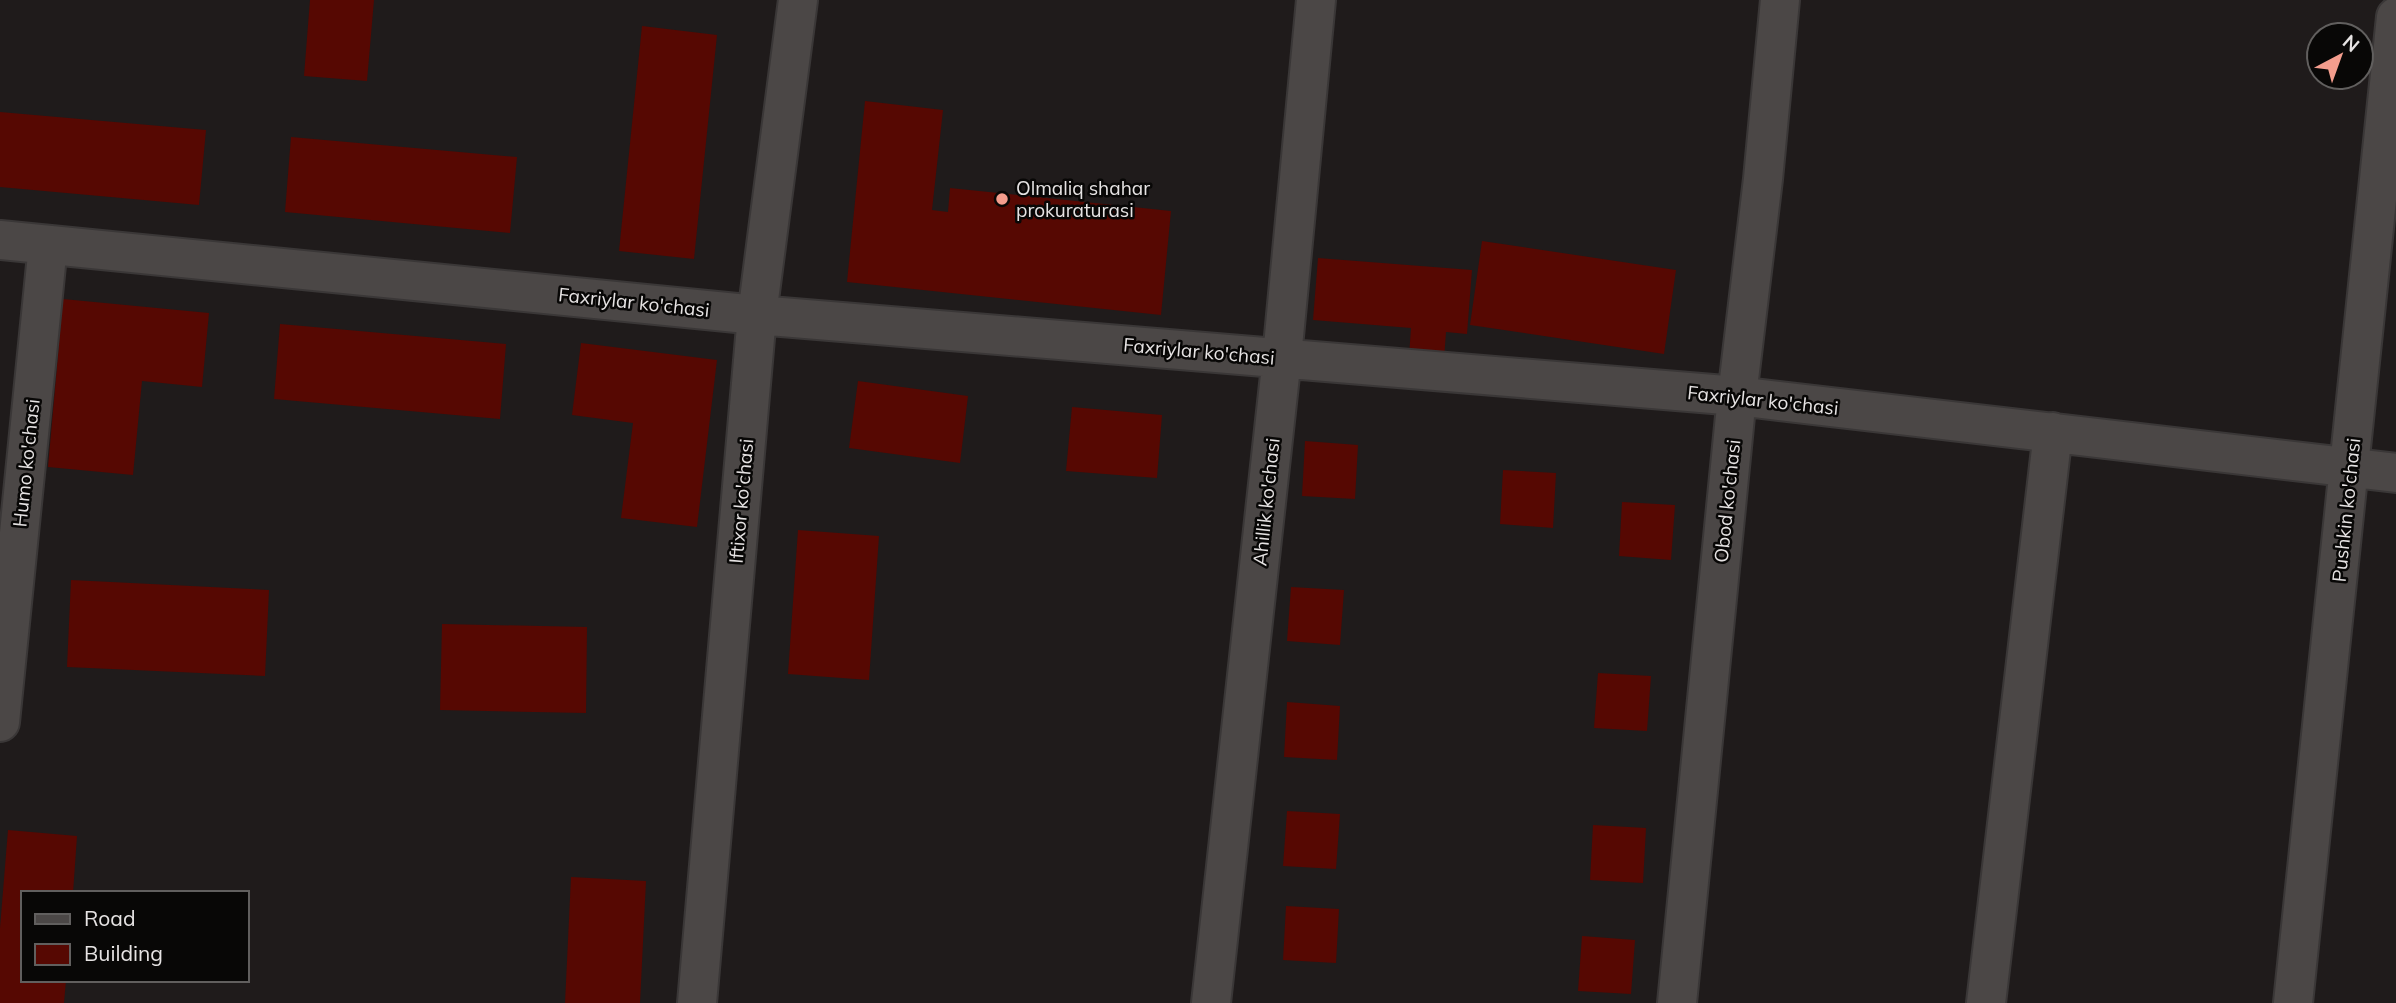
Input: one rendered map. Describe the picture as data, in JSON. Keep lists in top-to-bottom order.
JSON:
{
  "streets": {
    "street": [
      "Faxriylar ko'chasi",
      "Humo ko'chasi",
      "Iftixor ko'chasi",
      "Obod ko'chasi",
      "Ahillik ko'chasi",
      "Pushkin ko'chasi"
    ]
  },
  "crossings": [
    ["Faxriylar ko'chasi", "Humo ko'chasi"],
    ["Faxriylar ko'chasi", "Iftixor ko'chasi"],
    ["Faxriylar ko'chasi", "Obod ko'chasi"],
    ["Faxriylar ko'chasi", "Ahillik ko'chasi"],
    ["Faxriylar ko'chasi", "Pushkin ko'chasi"]
  ],
  "places": ["Olmaliq shahar prokuraturasi"],
  "legend": ["Road", "Building"],
  "north": "top right"
}
